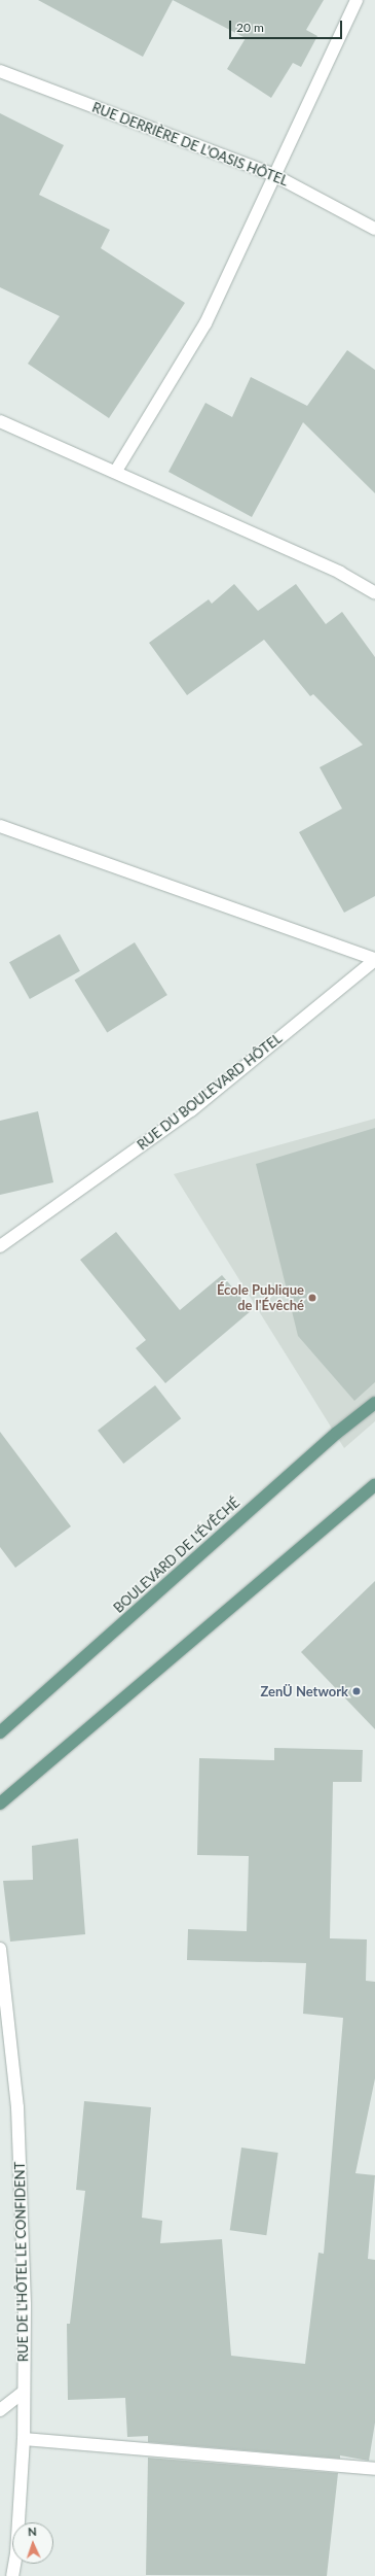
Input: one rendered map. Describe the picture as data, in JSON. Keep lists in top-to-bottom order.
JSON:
{
  "streets": {
    "main road": ["BOULEVARD DE L'ÉVÊCHÉ"],
    "street": ["RUE DERRIÈRE DE L'OASIS HÔTEL", "RUE DU BOULEVARD HÔTEL", "RUE DE L'HÔTEL LE CONFIDENT"]
  },
  "places": ["École Publique de l'Évêché", "ZenÜ Network"],
  "scale_bar": "20 m",
  "north": "top"
}
